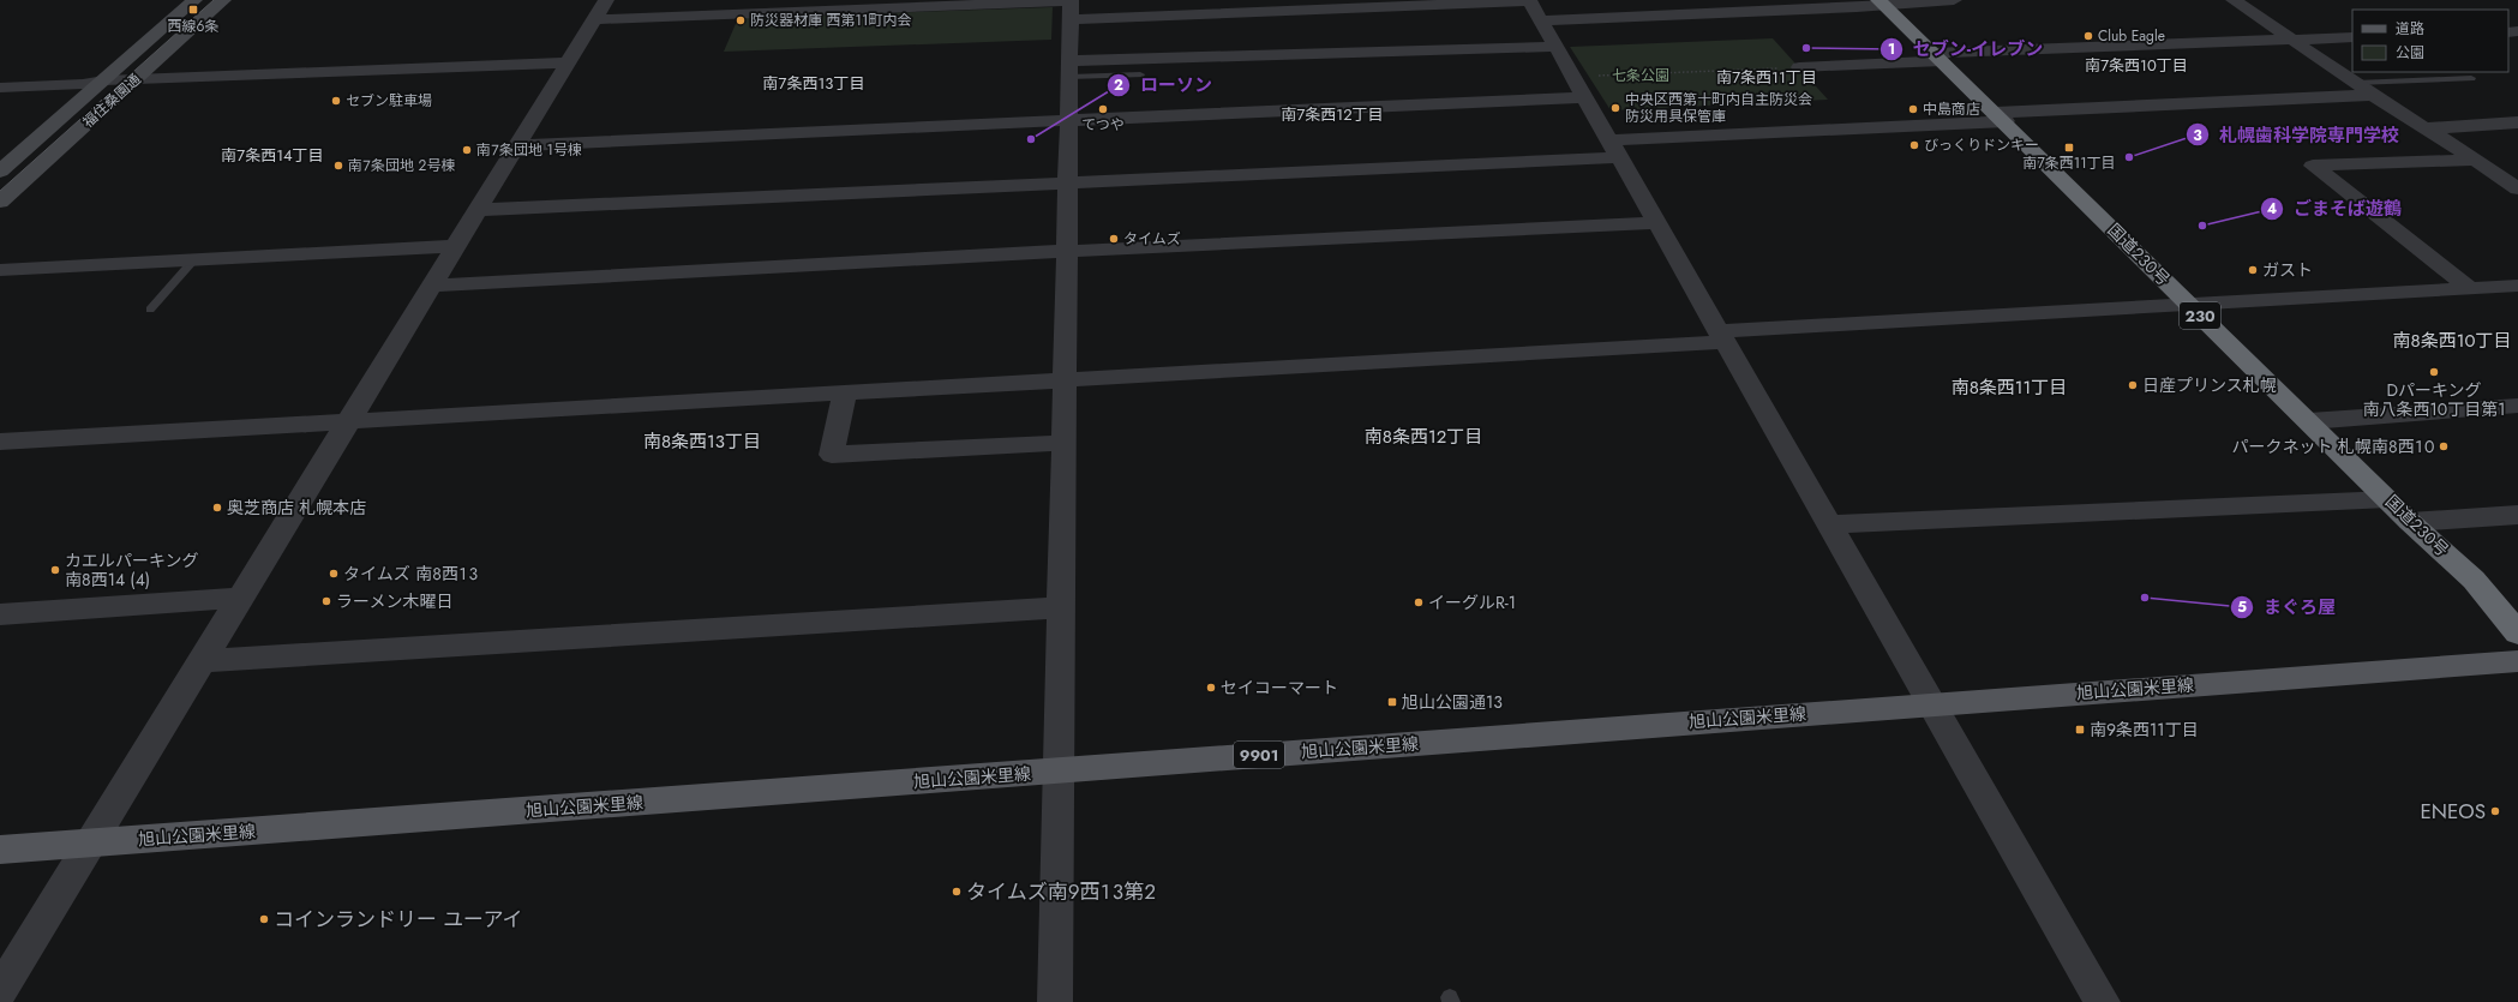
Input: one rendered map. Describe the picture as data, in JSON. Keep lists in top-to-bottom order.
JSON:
{
  "streets": {
    "highway": ["国道230号", "230"],
    "main road": ["旭山公園米里線", "9901"],
    "street": ["福住桑園通"]
  },
  "districts": [
    "南7条西10丁目",
    "南7条西11丁目",
    "南7条西13丁目",
    "南7条西12丁目",
    "南7条西14丁目",
    "南8条西10丁目",
    "南8条西11丁目",
    "南8条西12丁目",
    "南8条西13丁目"
  ],
  "parks": ["七条公園"],
  "places": {
    "transit": [
      "西線6条",
      "南7条西11丁目",
      "旭山公園通13",
      "南9条西11丁目"
    ],
    "other": [
      "防災器材庫 西第11町内会",
      "Club Eagle",
      "セブン-イレブン",
      "セブン駐車場",
      "中央区西第十町内自主防災会 防災用具保管庫",
      "てつや",
      "中島商店",
      "ローソン",
      "びっくりドンキー",
      "南７条団地 1号棟",
      "札幌歯科学院専門学校",
      "南７条団地 2号棟",
      "ごまそば遊鶴",
      "タイムズ",
      "ガスト",
      "Dパーキング 南八条西10丁目第1",
      "日産プリンス札幌",
      "パークネット 札幌南８西１０",
      "奥芝商店 札幌本店",
      "カエルパーキング 南8西14 (4)",
      "タイムズ 南８西１３",
      "まぐろ屋",
      "ラーメン木曜日",
      "イーグルR-1",
      "セイコーマート",
      "ENEOS",
      "タイムズ南９西１３第２",
      "コインランドリー ユーアイ"
    ]
  },
  "legend": ["道路", "公園"]
}
